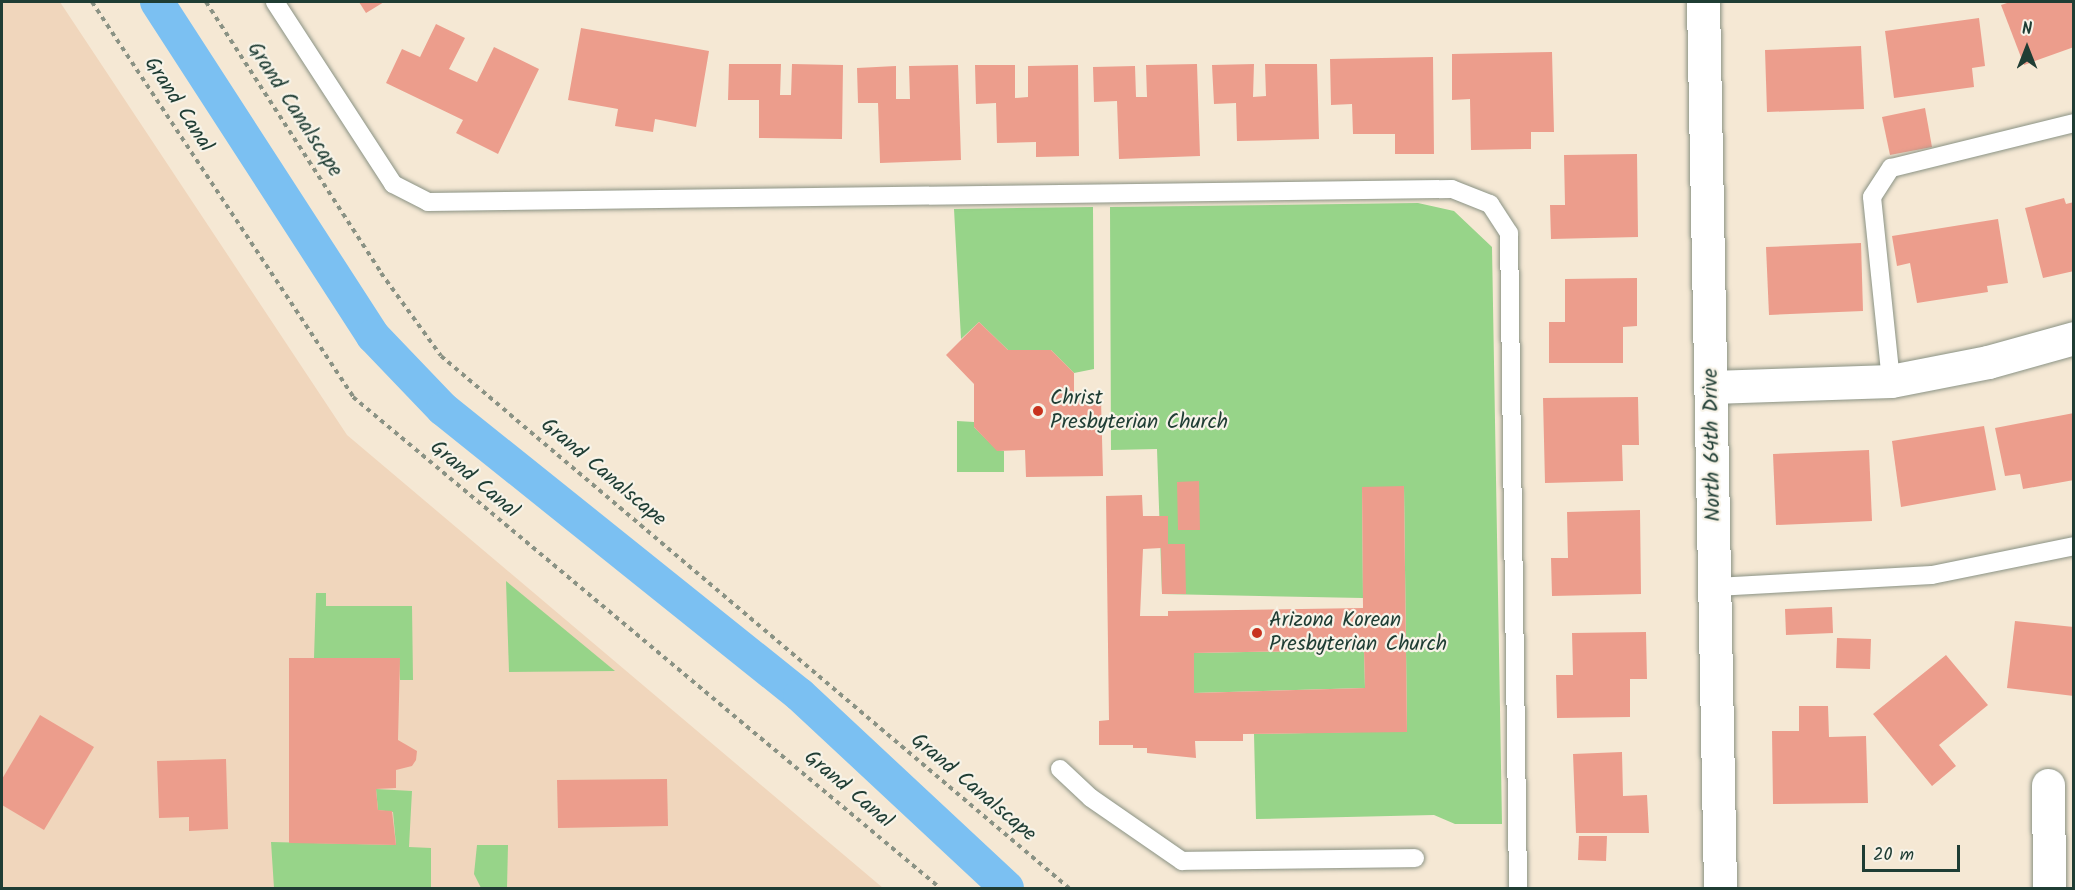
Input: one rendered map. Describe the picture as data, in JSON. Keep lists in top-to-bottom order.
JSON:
{
  "streets": {
    "street": ["North 64th Drive"],
    "path": ["Grand Canal", "Grand Canalscape"]
  },
  "places": ["Christ Presbyterian Church", "Arizona Korean Presbyterian Church"],
  "scale_bar": "20 m",
  "north": "top"
}
